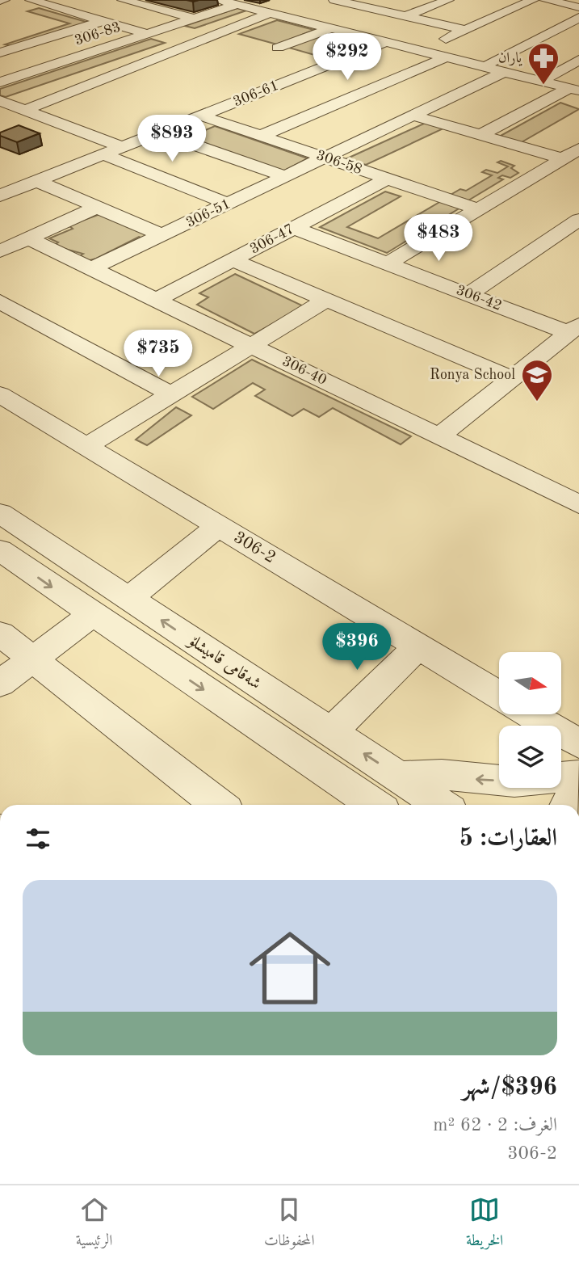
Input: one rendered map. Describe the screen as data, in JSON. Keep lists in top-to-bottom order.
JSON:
{
  "streets": {
    "street": [
      "306-83",
      "306-61",
      "306-58",
      "306-51",
      "306-47",
      "306-42",
      "306-40",
      "306-2",
      "شەقامی قامیشلۆ"
    ]
  },
  "crossings": [
    ["306-61", "306-58"],
    ["306-58", "306-51"],
    ["306-58", "306-47"],
    ["306-51", "306-40"],
    ["306-47", "306-42"],
    ["306-47", "306-40"]
  ],
  "places": {
    "pharmacy": ["یاران"],
    "school or university": ["Ronya School"]
  },
  "north": "right",
  "page": {
    "price": [
      "$292",
      "$893",
      "$483",
      "$735",
      "$396"
    ],
    "heading": "العقارات: 5",
    "list": [
      {
        "name": "$396/شهر",
        "note": "الغرف: 2 · 62 m² · 306-2"
      }
    ],
    "tabs": ["الخريطة", "المحفوظات", "الرئيسية"]
  }
}
